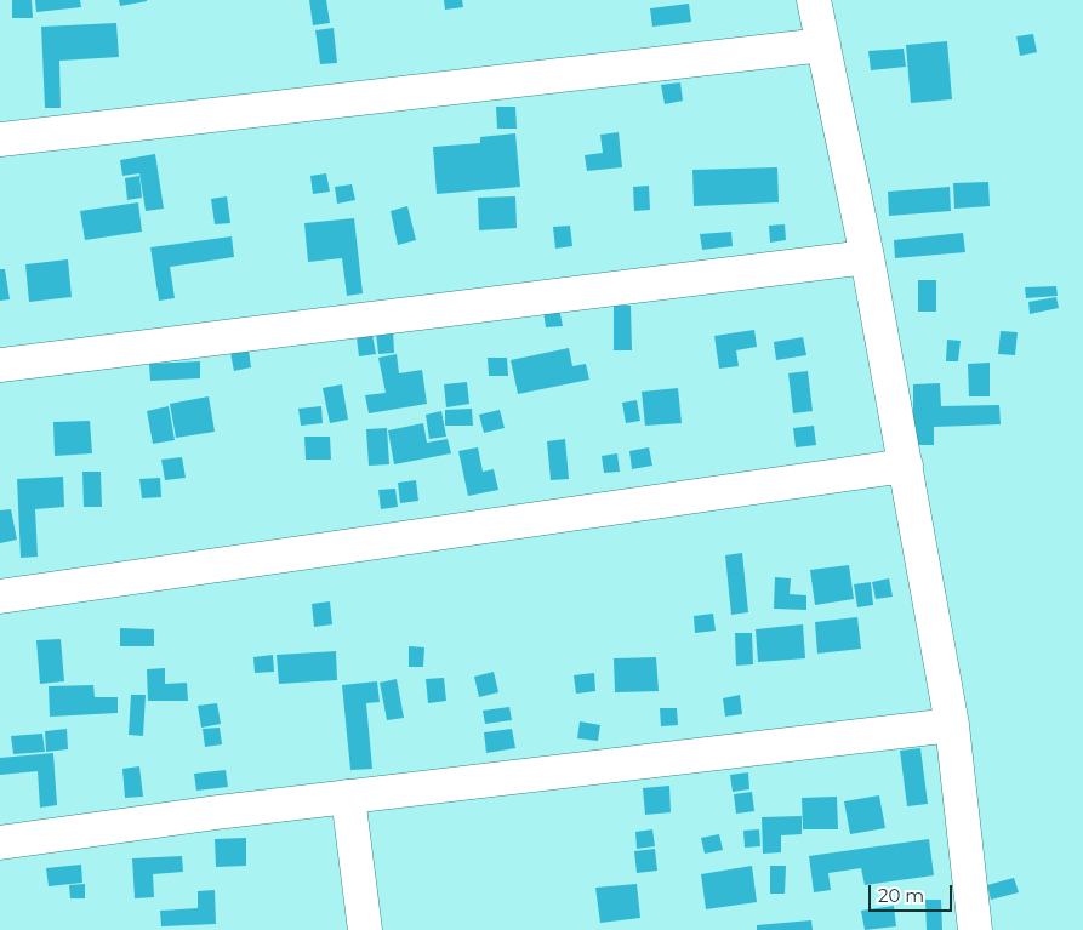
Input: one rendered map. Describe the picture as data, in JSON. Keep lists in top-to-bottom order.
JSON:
{
  "scale_bar": "20 m"
}
